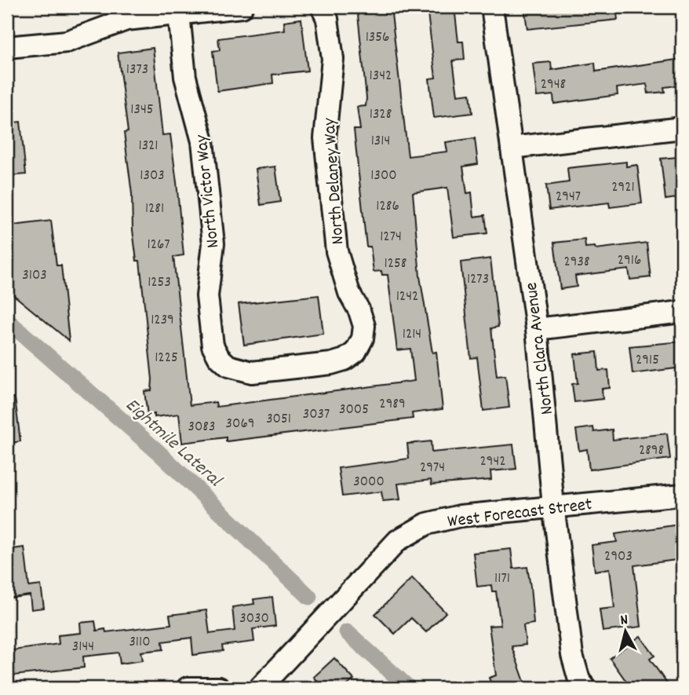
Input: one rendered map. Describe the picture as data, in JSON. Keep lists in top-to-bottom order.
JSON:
{
  "streets": {
    "street": [
      "North Delaney Way",
      "North Victor Way",
      "North Clara Avenue",
      "West Forecast Street"
    ]
  },
  "crossings": [
    ["North Delaney Way", "North Victor Way"],
    ["North Clara Avenue", "West Forecast Street"]
  ],
  "water": ["Eightmile Lateral"],
  "house_numbers": [
    "1356",
    "1373",
    "1342",
    "2948",
    "1345",
    "1328",
    "1314",
    "1321",
    "1303",
    "1300",
    "2921",
    "2947",
    "1286",
    "1281",
    "1274",
    "1267",
    "2916",
    "2938",
    "1258",
    "3103",
    "1273",
    "1253",
    "1242",
    "1239",
    "1214",
    "1225",
    "2915",
    "2989",
    "3005",
    "3037",
    "3051",
    "3069",
    "3083",
    "2898",
    "2942",
    "2974",
    "3000",
    "2903",
    "1171",
    "3030",
    "3110",
    "3144"
  ],
  "north": "top"
}
